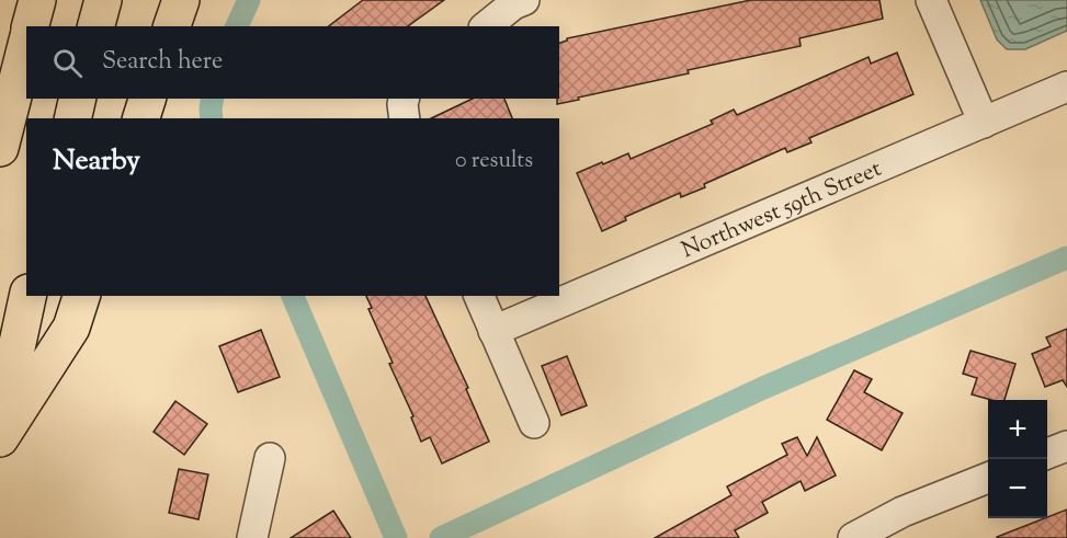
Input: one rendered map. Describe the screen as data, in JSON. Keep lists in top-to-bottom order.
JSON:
{
  "streets": {
    "street": ["Northwest 59th Street"]
  },
  "page": {
    "search": "Search here",
    "heading": ["Nearby", "0 results"],
    "map_buttons": ["+", "−"]
  }
}
